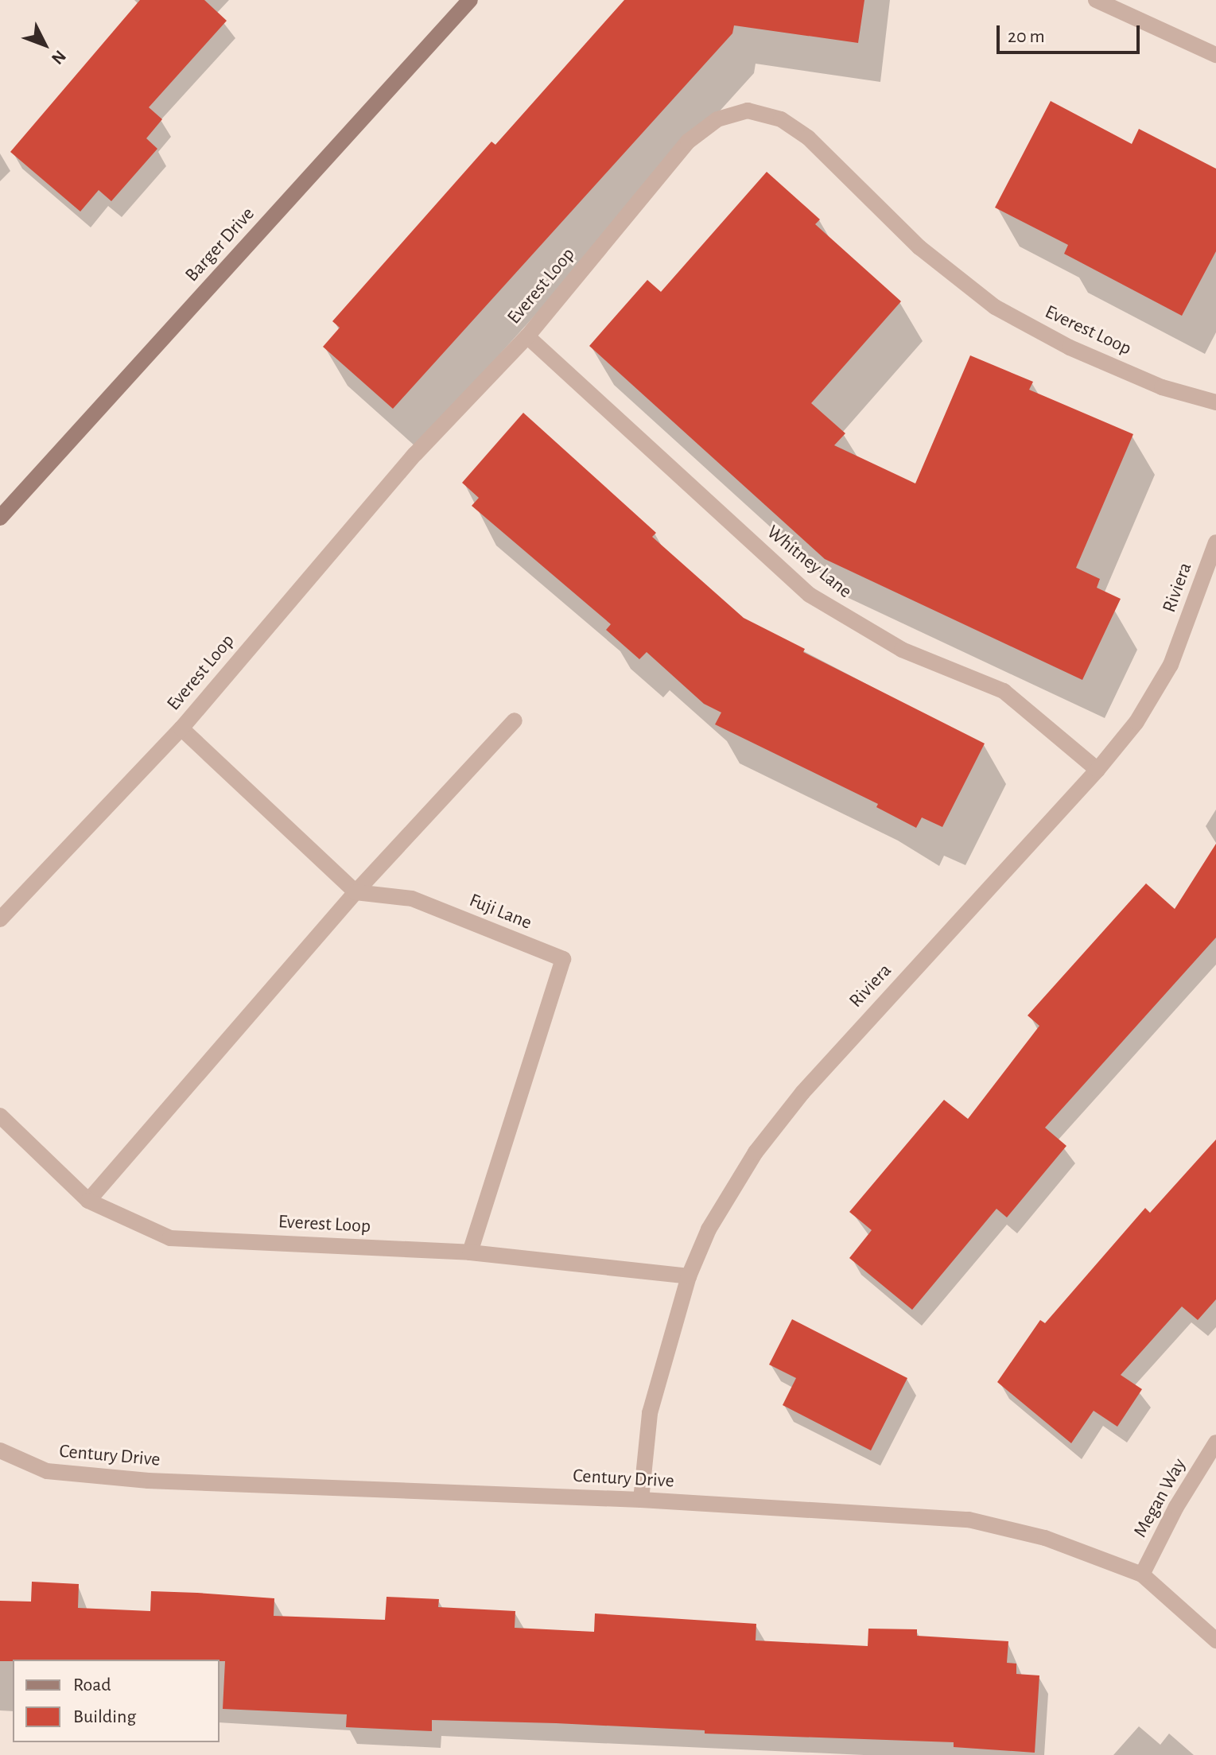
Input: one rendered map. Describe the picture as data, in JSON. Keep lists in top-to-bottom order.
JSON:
{
  "streets": {
    "main road": ["Barger Drive"],
    "street": [
      "Everest Loop",
      "Whitney Lane",
      "Riviera",
      "Fuji Lane",
      "Century Drive",
      "Megan Way"
    ]
  },
  "crossings": [
    ["Everest Loop", "Whitney Lane"],
    ["Everest Loop", "Riviera"],
    ["Everest Loop", "Fuji Lane"],
    ["Whitney Lane", "Riviera"],
    ["Riviera", "Century Drive"],
    ["Century Drive", "Megan Way"]
  ],
  "legend": ["Road", "Building"],
  "scale_bar": "20 m",
  "north": "bottom right"
}
